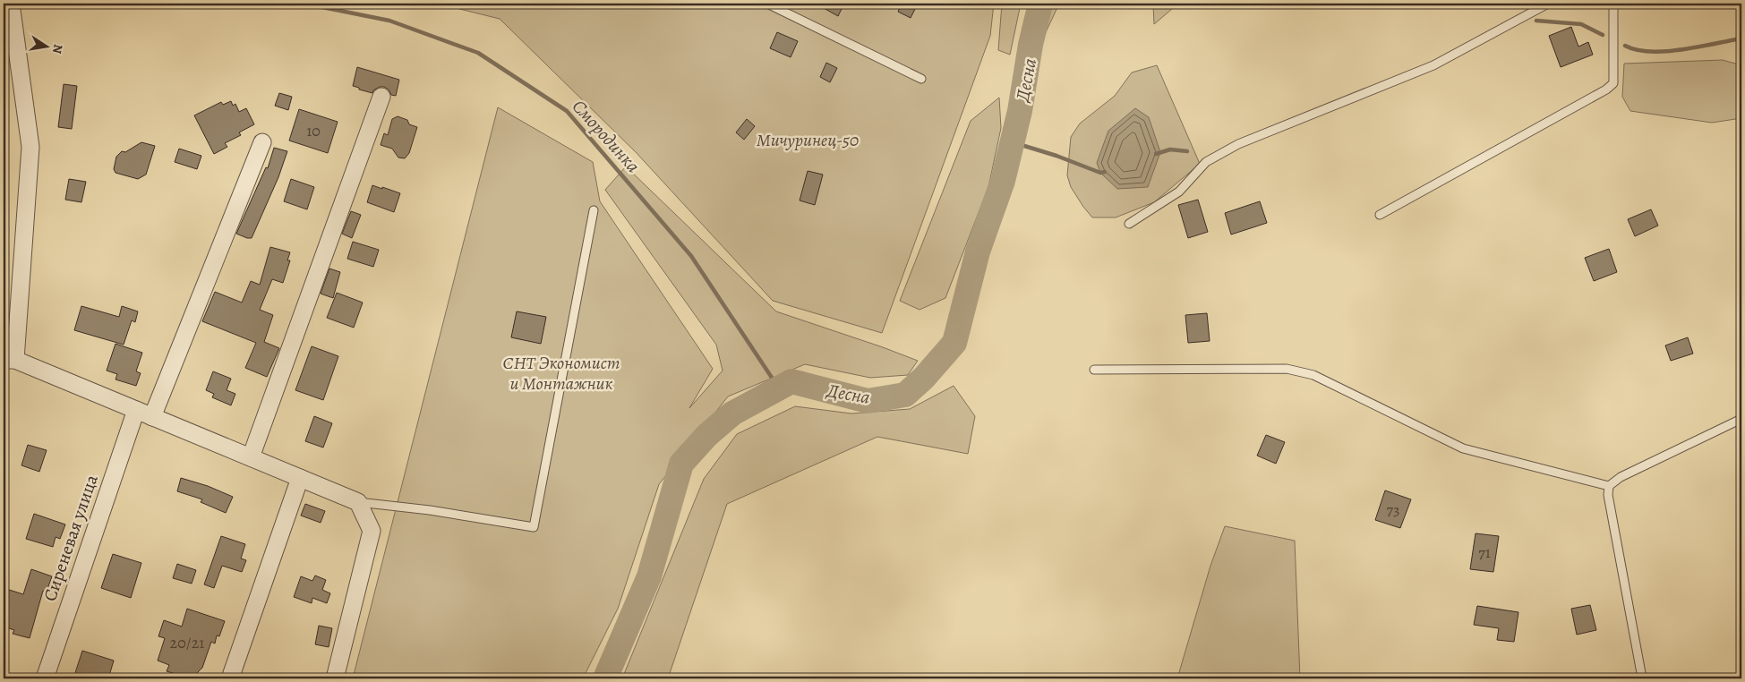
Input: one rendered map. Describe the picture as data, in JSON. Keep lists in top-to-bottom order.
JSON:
{
  "streets": {
    "street": ["Сиреневая улица"]
  },
  "water": ["Десна", "Смородинка"],
  "parks": ["Мичуринец-50", "СНТ Экономист и Монтажник"],
  "house_numbers": [
    "10",
    "73",
    "71",
    "20/21"
  ],
  "north": "right"
}
